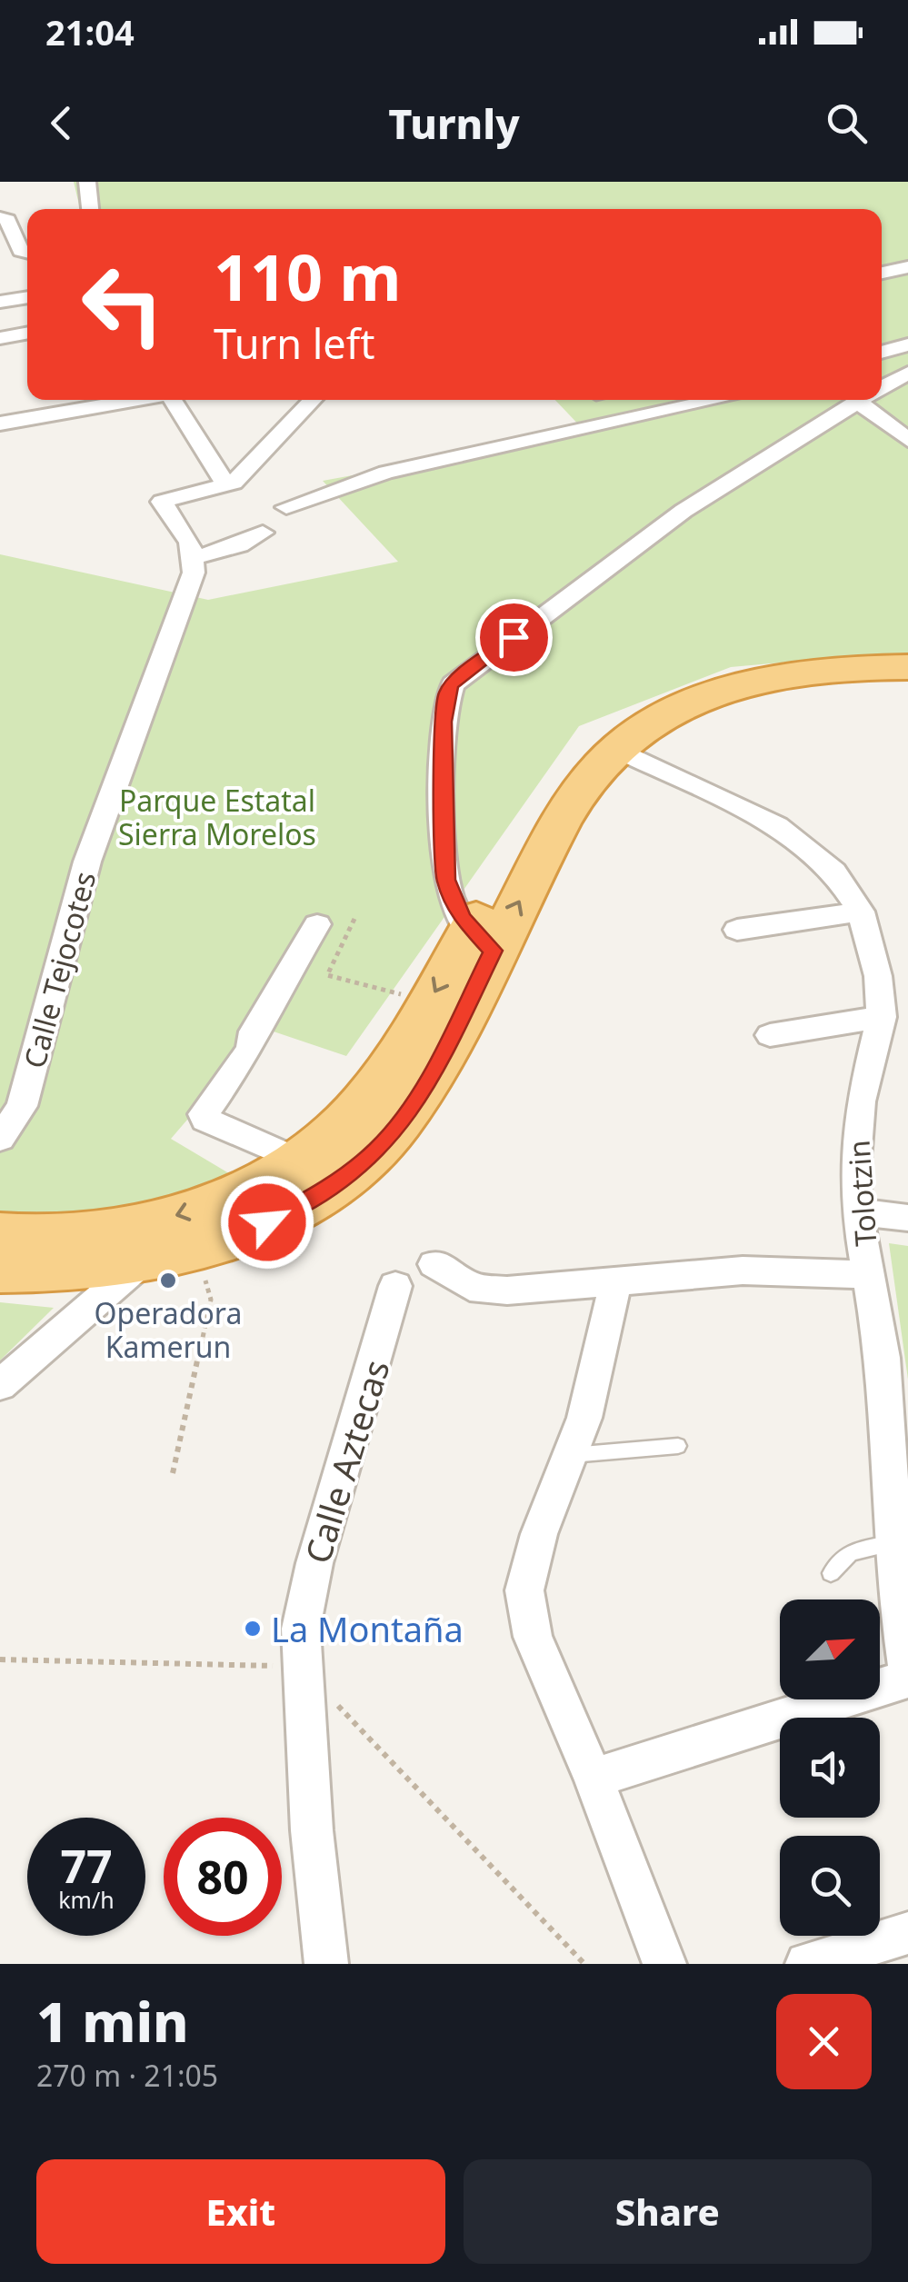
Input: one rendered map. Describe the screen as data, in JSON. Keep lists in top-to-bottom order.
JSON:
{
  "streets": {
    "street": ["Calle Tejocotes", "Tolotzin", "Calle Aztecas"]
  },
  "parks": ["Parque Estatal Sierra Morelos"],
  "places": ["Operadora Kamerun", "La Montaña"],
  "north": "top right",
  "page": {
    "status": "21:04",
    "header": "Turnly",
    "turn": ["110 m", "Turn left"],
    "speed": "77 km/h",
    "limit": "80",
    "heading": ["1 min", "270 m · 21:05"],
    "buttons": ["Exit", "Share"]
  }
}
